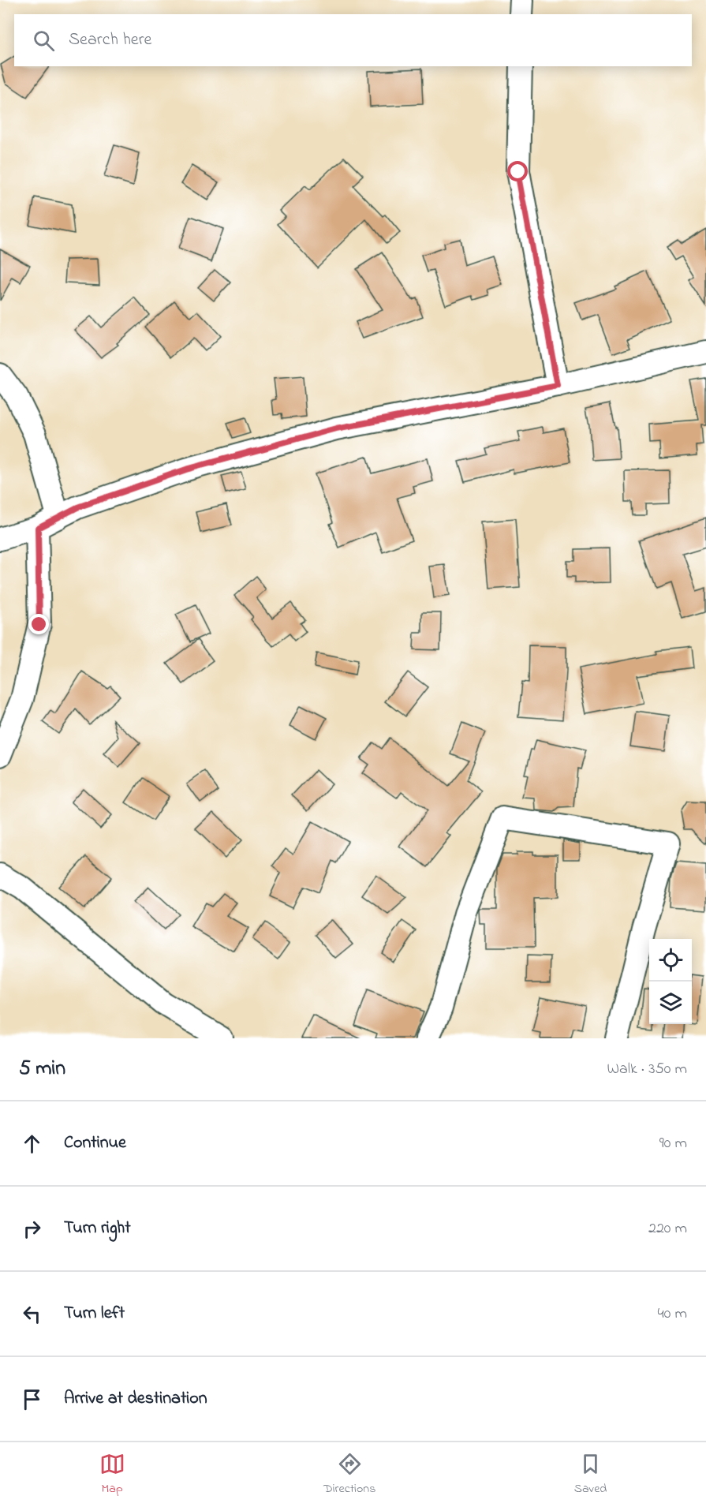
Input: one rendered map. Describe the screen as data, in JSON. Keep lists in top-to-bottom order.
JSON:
{
  "page": {
    "search": "Search here",
    "heading": ["5 min", "Walk · 350 m"],
    "list": [
      ["Continue", "90 m"],
      ["Turn right", "220 m"],
      ["Turn left", "40 m"],
      "Arrive at destination"
    ],
    "nav": ["Map", "Directions", "Saved"]
  }
}
